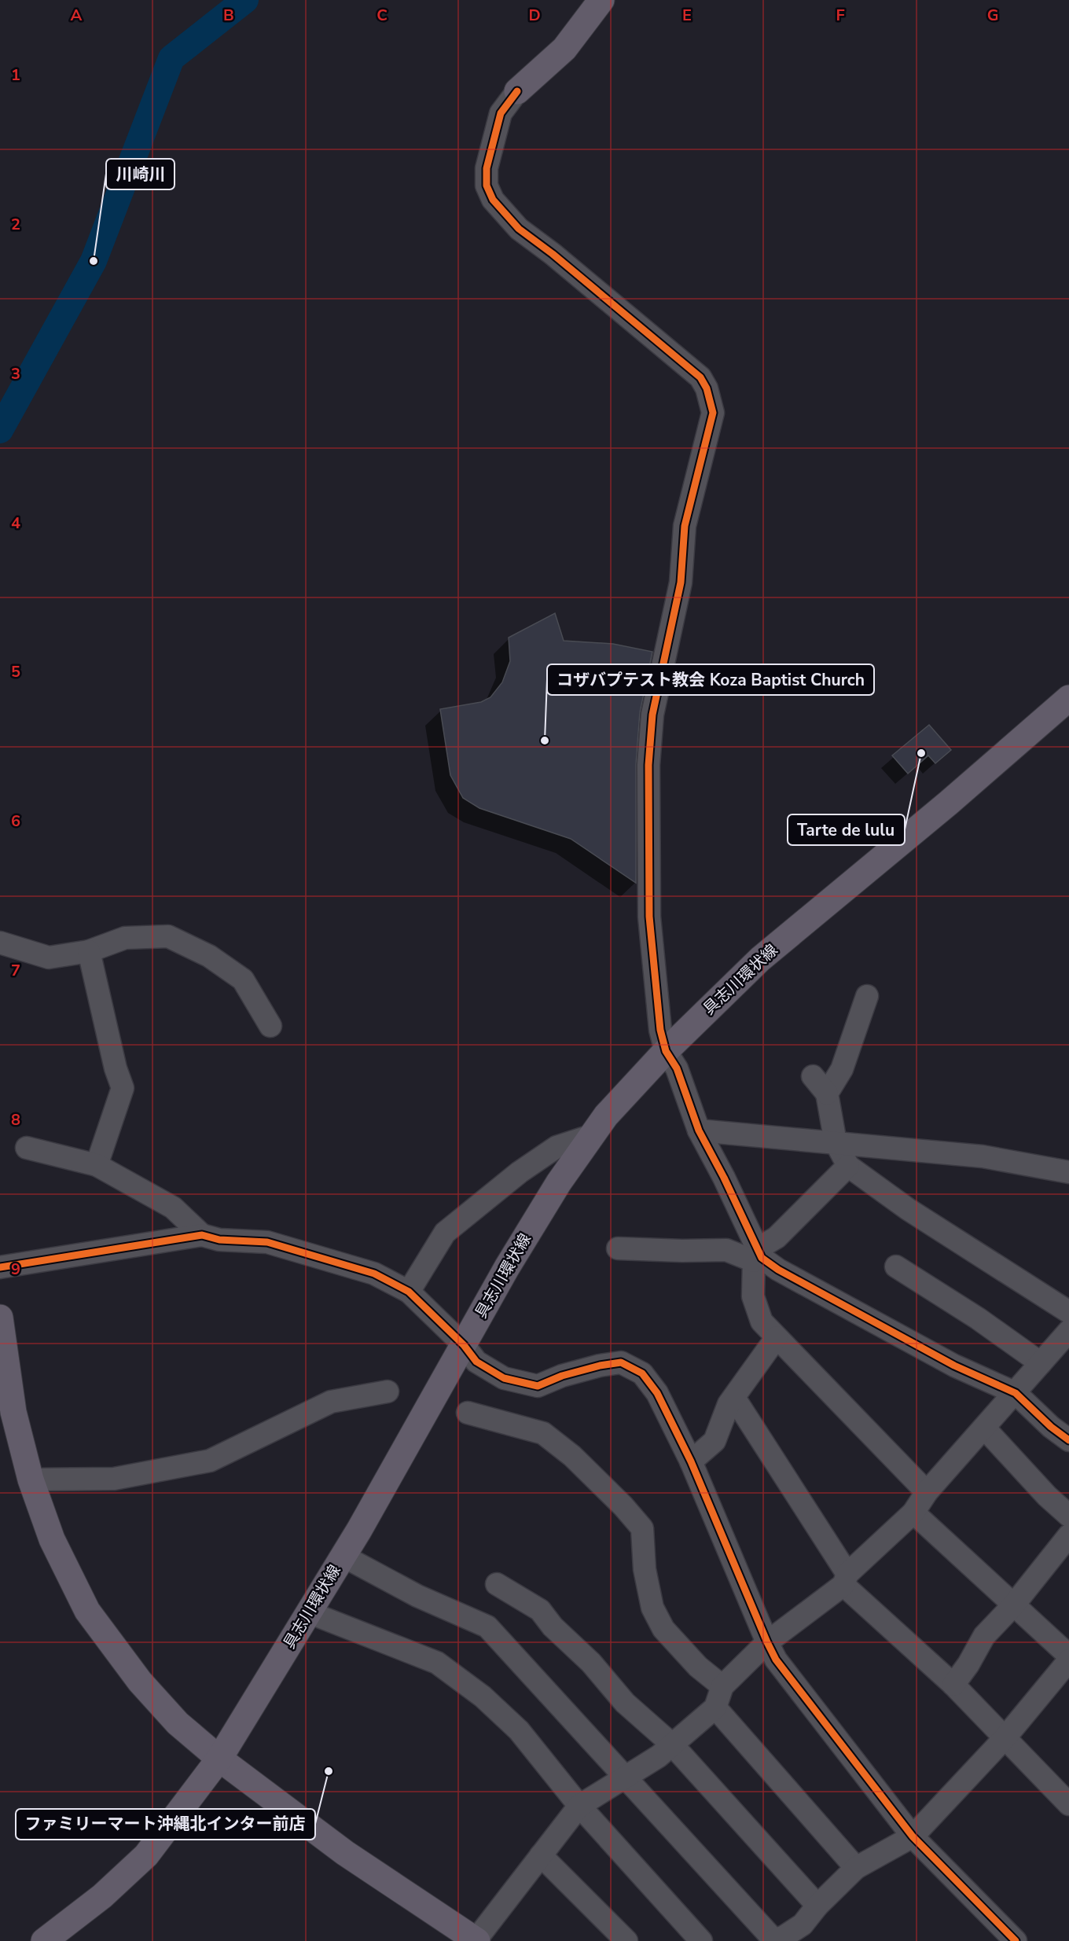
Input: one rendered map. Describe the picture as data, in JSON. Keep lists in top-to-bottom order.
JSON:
{
  "streets": {
    "main road": ["具志川環状線"]
  },
  "places": [
    "川崎川",
    "コザバプテスト教会 Koza Baptist Church",
    "Tarte de lulu",
    "ファミリーマート沖縄北インター前店"
  ],
  "grid": {
    "columns": [
      "A",
      "B",
      "C",
      "D",
      "E",
      "F",
      "G"
    ],
    "rows": [
      "1",
      "2",
      "3",
      "4",
      "5",
      "6",
      "7",
      "8",
      "9"
    ]
  }
}
